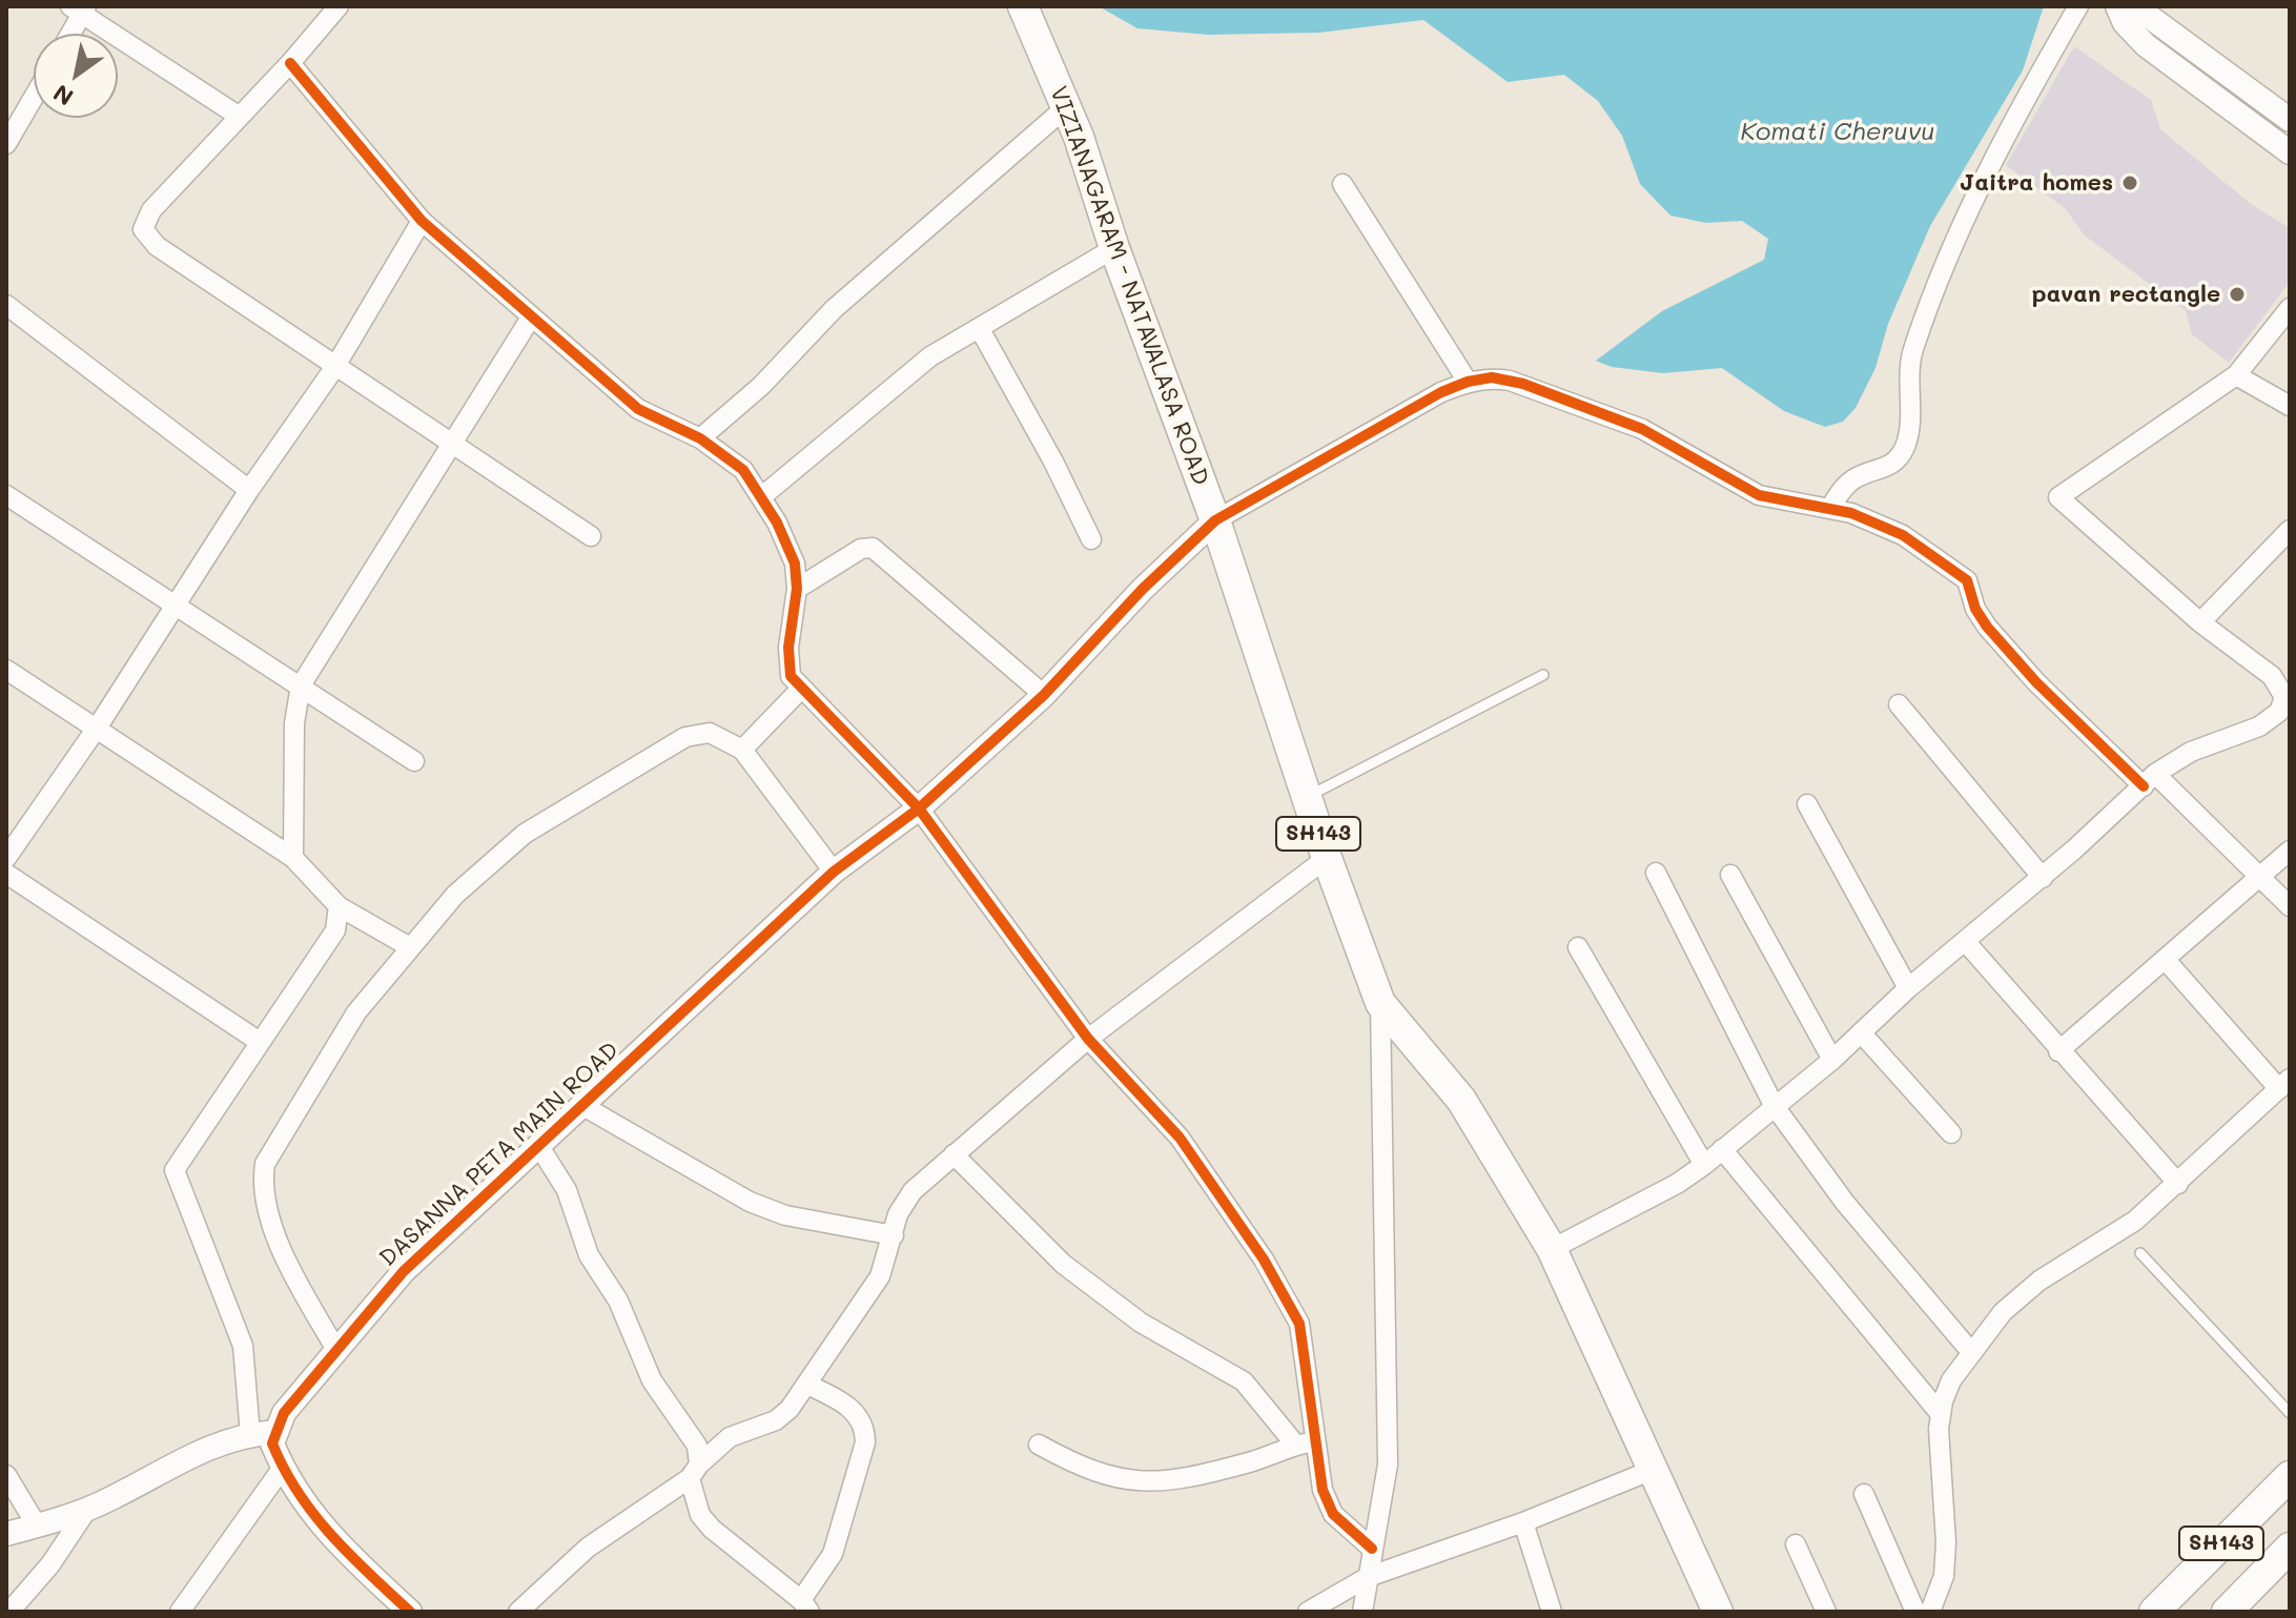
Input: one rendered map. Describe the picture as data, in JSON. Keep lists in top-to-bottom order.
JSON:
{
  "streets": {
    "main road": ["VIZIANAGARAM - NATAVALASA ROAD", "SH143"],
    "street": ["DASANNA PETA MAIN ROAD"]
  },
  "crossings": [
    ["VIZIANAGARAM - NATAVALASA ROAD", "DASANNA PETA MAIN ROAD"]
  ],
  "water": ["Komati Cheruvu"],
  "places": ["Jaitra homes", "pavan rectangle"],
  "north": "bottom left"
}
